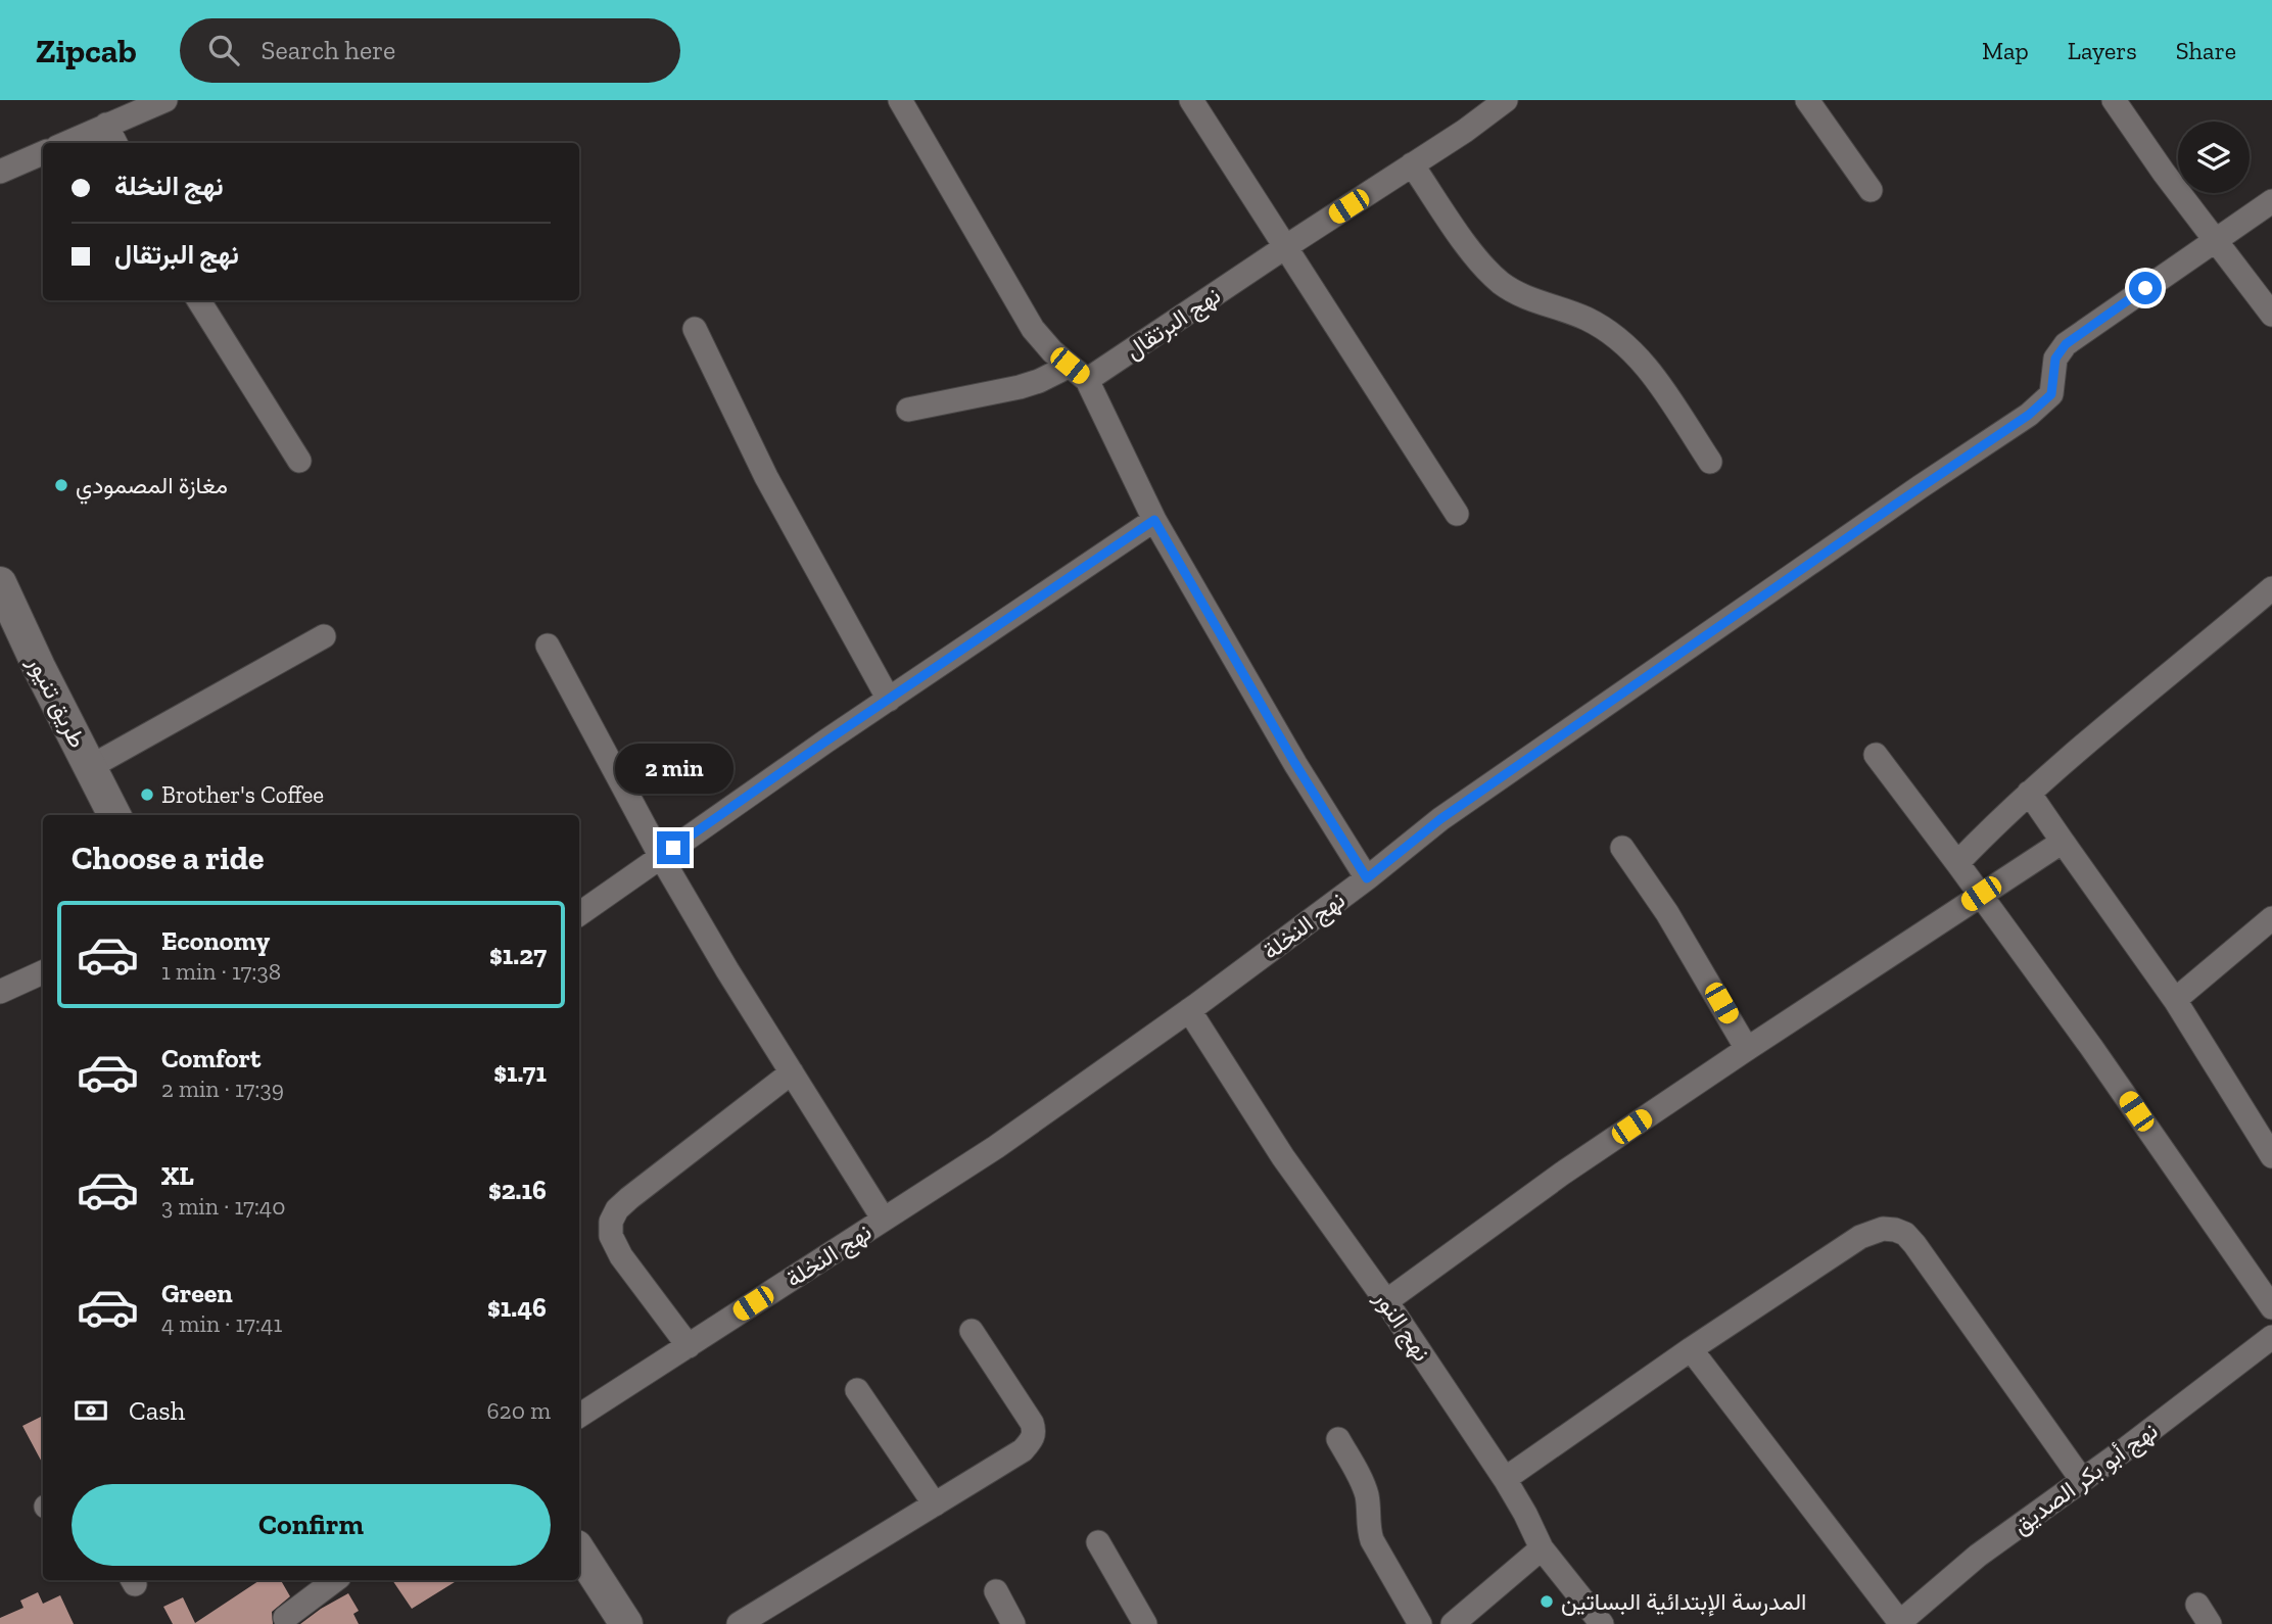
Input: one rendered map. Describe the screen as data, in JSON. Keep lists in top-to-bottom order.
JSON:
{
  "streets": {
    "main road": ["طريق تنيور"],
    "street": [
      "نهج البرتقال",
      "نهج النخلة",
      "نهج النور",
      "نهج أبو بكر الصديق"
    ]
  },
  "crossings": [
    ["نهج النخلة", "نهج النور"]
  ],
  "places": ["مغازة المصمودي", "Brother's Coffee", "المدرسة الإبتدائية البساتين"],
  "page": {
    "header": "Zipcab",
    "search": "Search here",
    "nav": ["Map", "Layers", "Share"],
    "banner": ["نهج النخلة", "نهج البرتقال"],
    "bubble": "2 min",
    "heading": "Choose a ride",
    "list": [
      {
        "name": "Economy",
        "note": "1 min · 17:38",
        "value": "$1.27"
      },
      {
        "name": "Comfort",
        "note": "2 min · 17:39",
        "value": "$1.71"
      },
      {
        "name": "XL",
        "note": "3 min · 17:40",
        "value": "$2.16"
      },
      {
        "name": "Green",
        "note": "4 min · 17:41",
        "value": "$1.46"
      }
    ],
    "pay": ["Cash", "620 m"],
    "buttons": "Confirm"
  }
}
